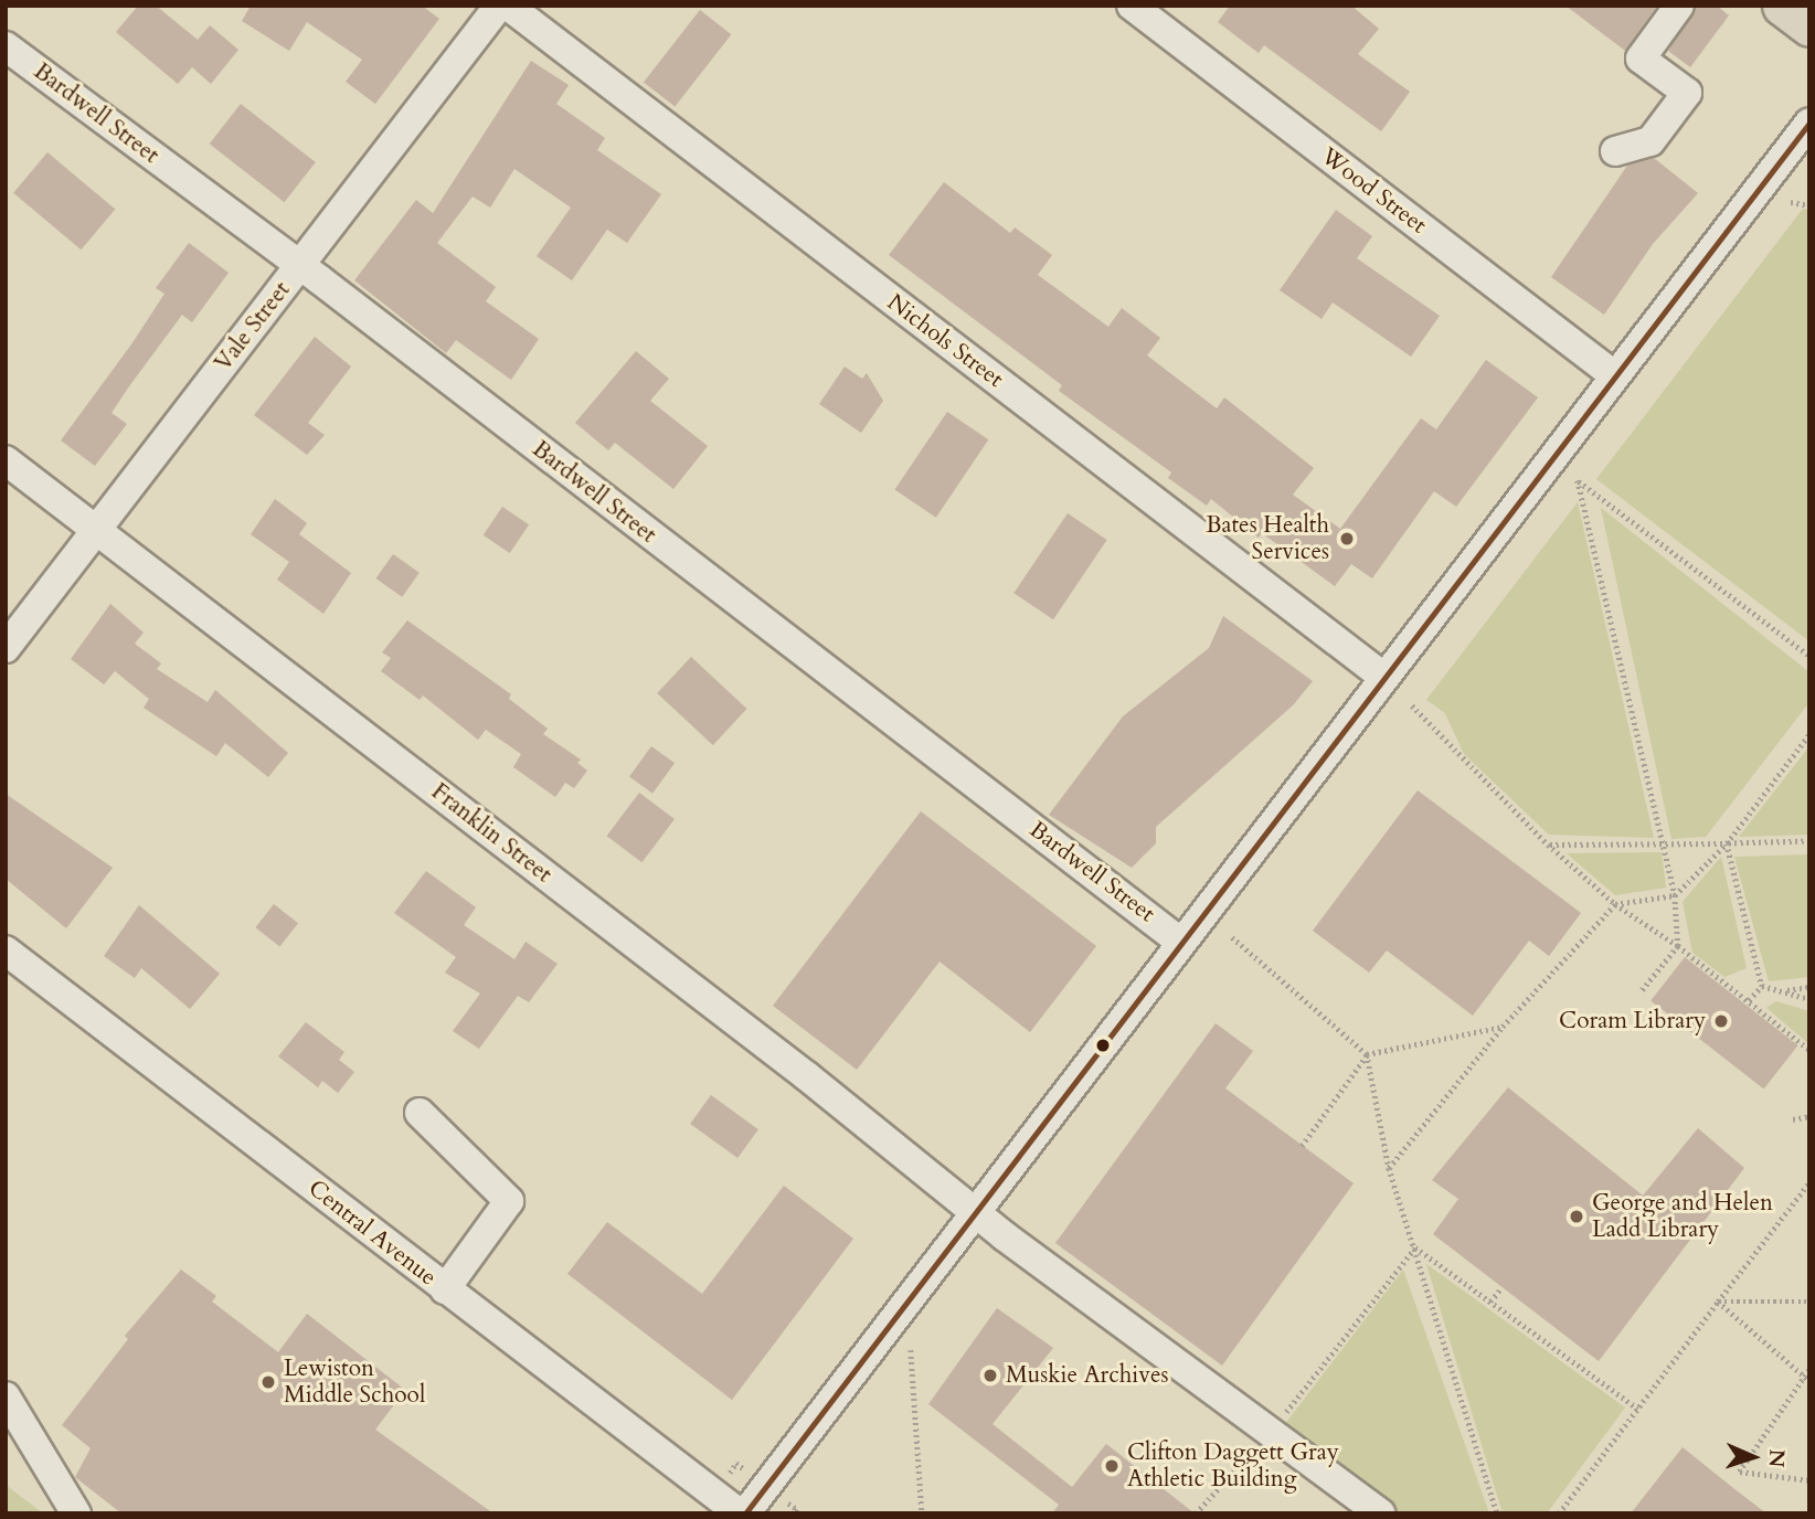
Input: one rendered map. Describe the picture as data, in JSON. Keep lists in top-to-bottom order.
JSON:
{
  "streets": {
    "street": [
      "Bardwell Street",
      "Wood Street",
      "Vale Street",
      "Nichols Street",
      "Franklin Street",
      "Central Avenue"
    ]
  },
  "crossings": [
    ["Bardwell Street", "Vale Street"],
    ["Vale Street", "Franklin Street"]
  ],
  "places": [
    "Bates Health Services",
    "Coram Library",
    "George and Helen Ladd Library",
    "Muskie Archives",
    "Lewiston Middle School",
    "Clifton Daggett Gray Athletic Building"
  ],
  "north": "right"
}
